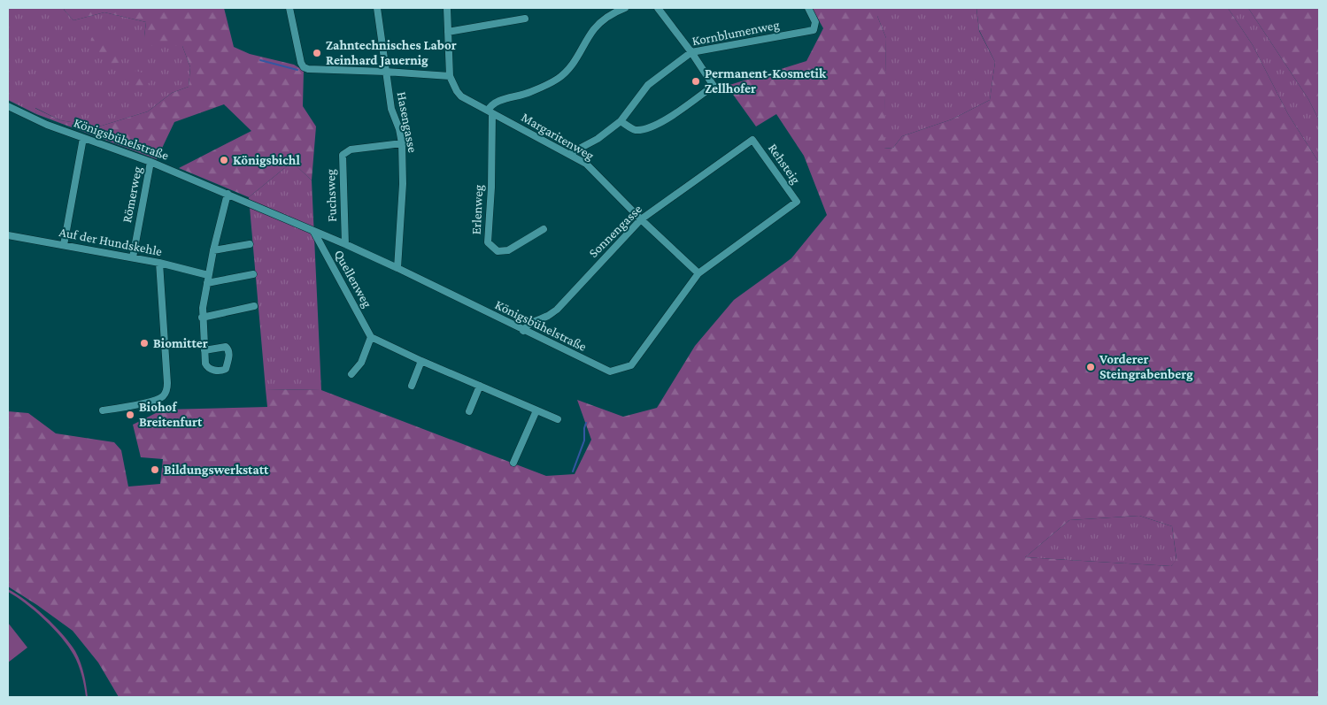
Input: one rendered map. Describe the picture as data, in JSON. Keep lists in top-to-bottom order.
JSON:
{
  "streets": {
    "street": [
      "Kornblumenweg",
      "Hasengasse",
      "Margaritenweg",
      "Königsbühelstraße",
      "Rehsteig",
      "Römerweg",
      "Fuchsweg",
      "Erlenweg",
      "Sonnengasse",
      "Auf der Hundskehle",
      "Quellenweg"
    ]
  },
  "crossings": [
    ["Kornblumenweg", "Margaritenweg"],
    ["Hasengasse", "Königsbühelstraße"],
    ["Hasengasse", "Fuchsweg"],
    ["Margaritenweg", "Königsbühelstraße"],
    ["Margaritenweg", "Erlenweg"],
    ["Margaritenweg", "Sonnengasse"],
    ["Königsbühelstraße", "Rehsteig"],
    ["Königsbühelstraße", "Römerweg"],
    ["Königsbühelstraße", "Fuchsweg"],
    ["Königsbühelstraße", "Sonnengasse"],
    ["Königsbühelstraße", "Quellenweg"],
    ["Rehsteig", "Sonnengasse"],
    ["Römerweg", "Auf der Hundskehle"]
  ],
  "places": [
    "Zahntechnisches Labor Reinhard Jauernig",
    "Permanent-Kosmetik Zellhofer",
    "Königsbichl",
    "Biomitter",
    "Vorderer Steingrabenberg",
    "Biohof Breitenfurt",
    "Bildungswerkstatt"
  ]
}
